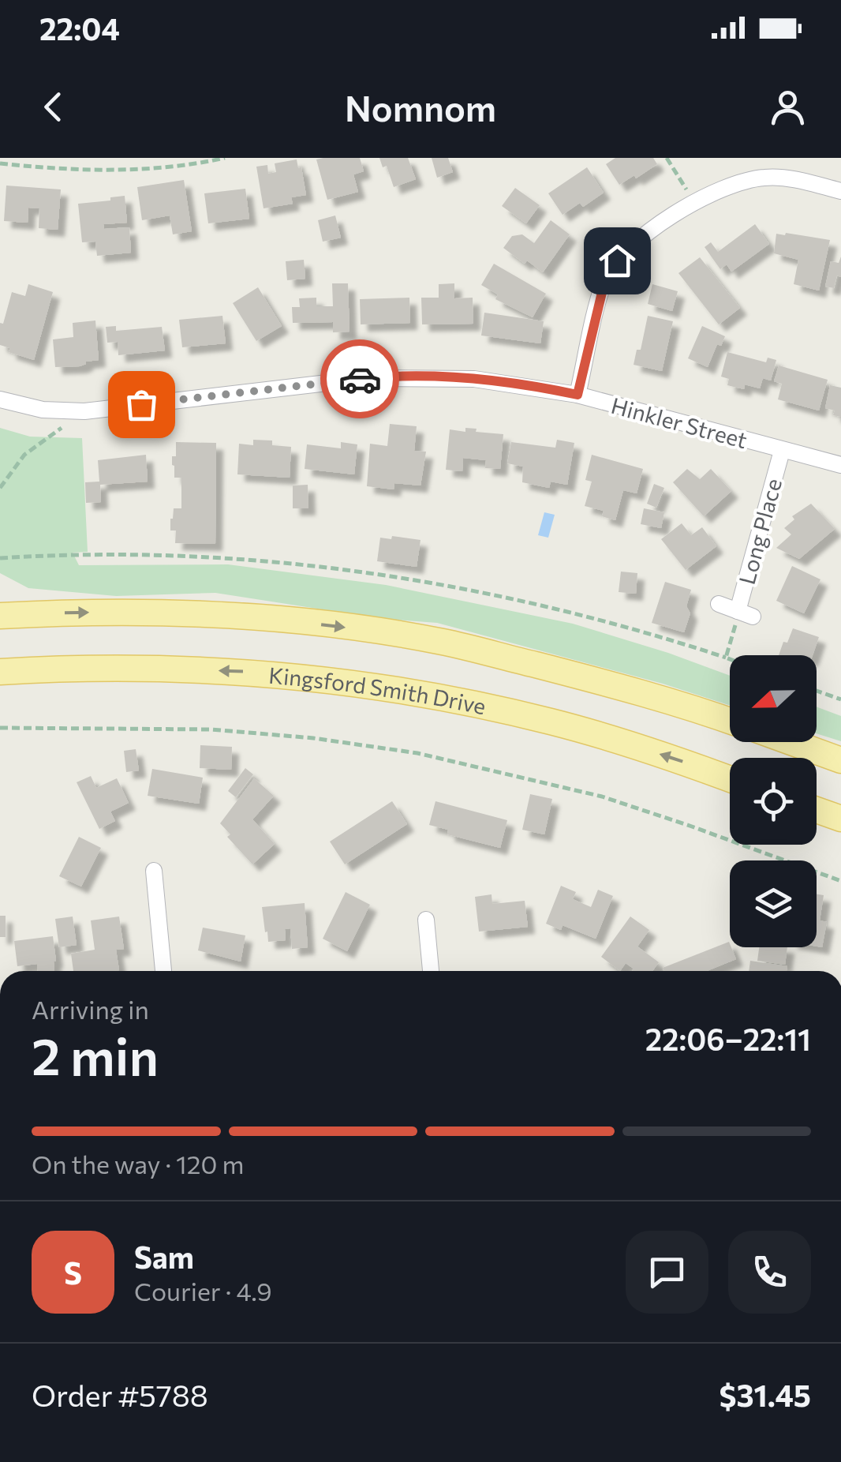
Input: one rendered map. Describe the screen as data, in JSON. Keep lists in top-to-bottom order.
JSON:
{
  "streets": {
    "main road": ["Kingsford Smith Drive"],
    "street": ["Hinkler Street", "Long Place"]
  },
  "crossings": [
    ["Hinkler Street", "Long Place"]
  ],
  "north": "left",
  "page": {
    "status": "22:04",
    "header": "Nomnom",
    "heading": ["2 min", "Arriving in", "22:06–22:11"],
    "panel": [
      "Sam",
      "Courier · 4.9",
      "Order #5788",
      "$31.45"
    ],
    "bar": "On the way · 120 m",
    "round": "S"
  }
}
